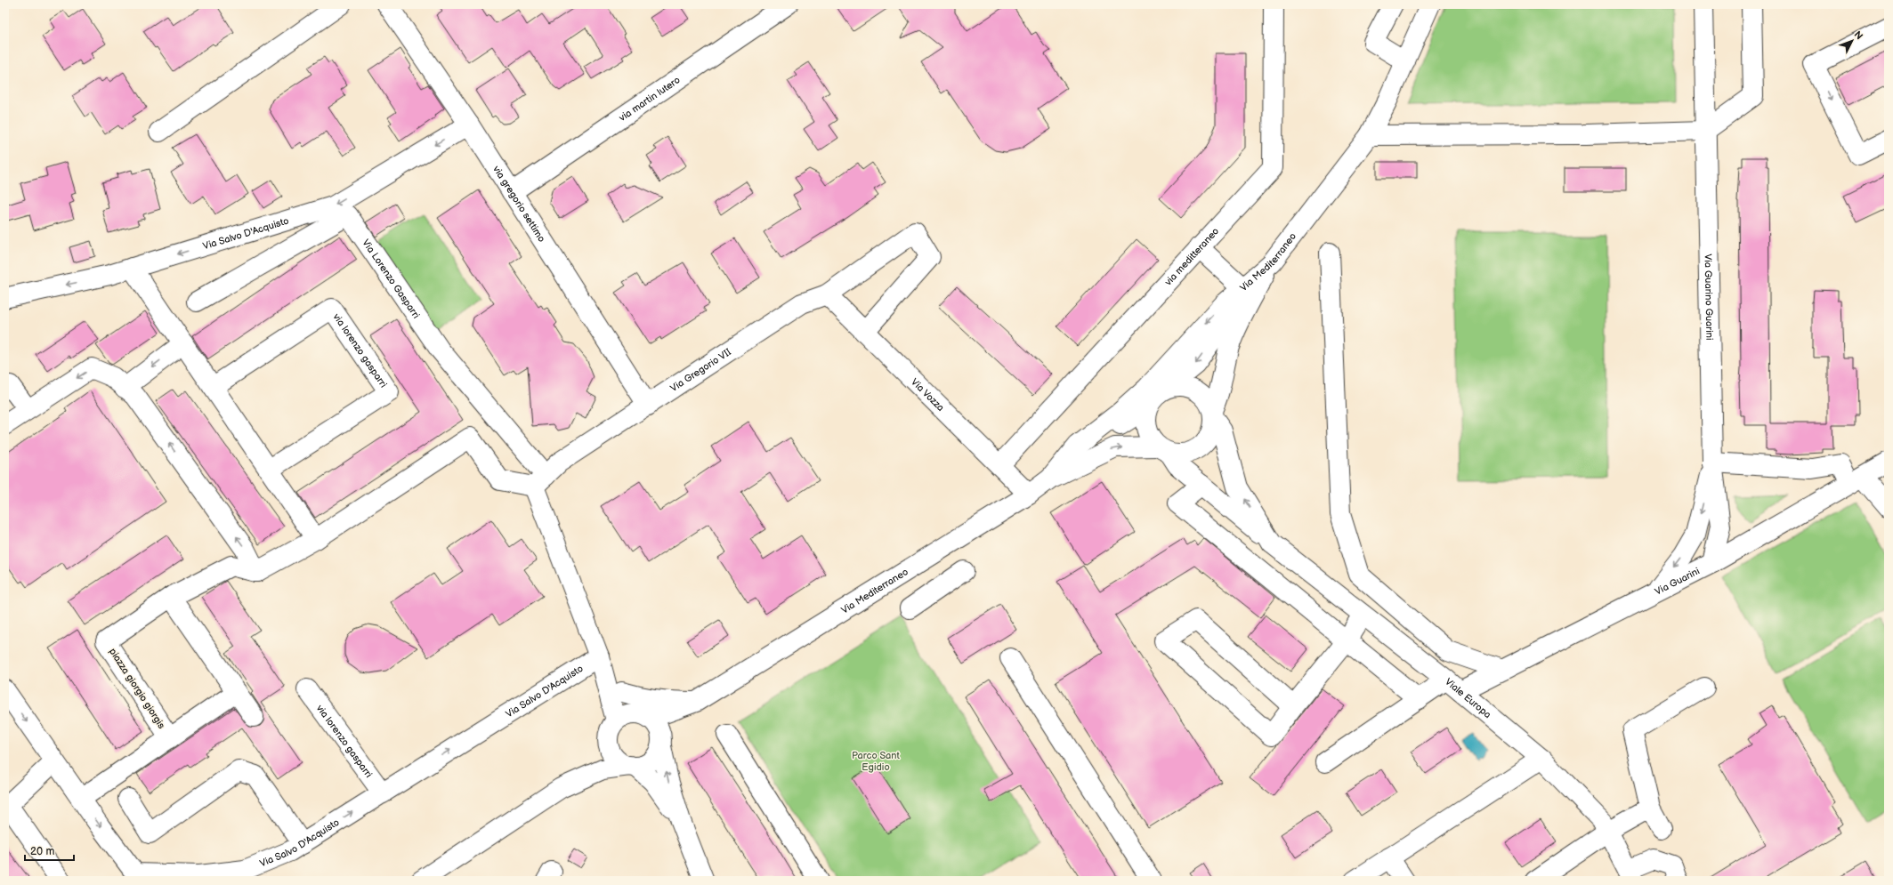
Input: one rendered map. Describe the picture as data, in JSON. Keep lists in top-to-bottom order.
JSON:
{
  "streets": {
    "street": [
      "via martin lutero",
      "via gregorio settimo",
      "Via Salvo D'Acquisto",
      "via meditteraneo",
      "Via Mediterraneo",
      "Via Lorenzo Gasparri",
      "Via Guarino Guarini",
      "via lorenzo gasparri",
      "Via Gregorio VII",
      "Via Vozza",
      "Via Guarini",
      "piazza giorgio giorgis",
      "Viale Europa"
    ]
  },
  "crossings": [
    ["via martin lutero", "via gregorio settimo"],
    ["via gregorio settimo", "Via Salvo D'Acquisto"],
    ["via gregorio settimo", "Via Gregorio VII"],
    ["Via Salvo D'Acquisto", "via lorenzo gasparri"],
    ["Via Salvo D'Acquisto", "piazza giorgio giorgis"],
    ["via meditteraneo", "Via Vozza"],
    ["Via Mediterraneo", "Via Vozza"],
    ["Via Mediterraneo", "Viale Europa"],
    ["Via Lorenzo Gasparri", "Via Gregorio VII"],
    ["Via Guarino Guarini", "Via Guarini"],
    ["Via Gregorio VII", "Via Vozza"],
    ["Via Guarini", "Viale Europa"]
  ],
  "parks": ["Parco Sant Egidio"],
  "scale_bar": "20 m",
  "north": "top right"
}
